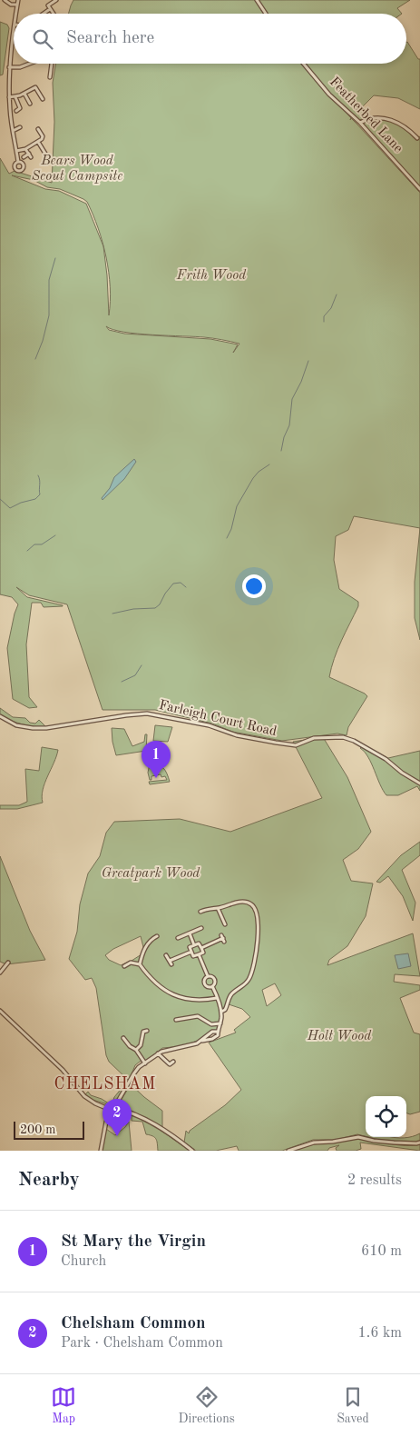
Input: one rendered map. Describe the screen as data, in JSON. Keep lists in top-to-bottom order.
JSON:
{
  "streets": {
    "street": ["Featherbed Lane", "Farleigh Court Road"]
  },
  "districts": ["CHELSHAM"],
  "parks": [
    "Bears Wood Scout Campsite",
    "Frith Wood",
    "Greatpark Wood",
    "Holt Wood"
  ],
  "scale_bar": "200 m",
  "page": {
    "search": "Search here",
    "pins": ["1", "2"],
    "scale": "200 m",
    "heading": ["Nearby", "2 results"],
    "list": [
      {
        "mark": "1",
        "name": "St Mary the Virgin",
        "note": "Church",
        "value": "610 m"
      },
      {
        "mark": "2",
        "name": "Chelsham Common",
        "note": "Park · Chelsham Common",
        "value": "1.6 km"
      }
    ],
    "nav": ["Map", "Directions", "Saved"]
  }
}
